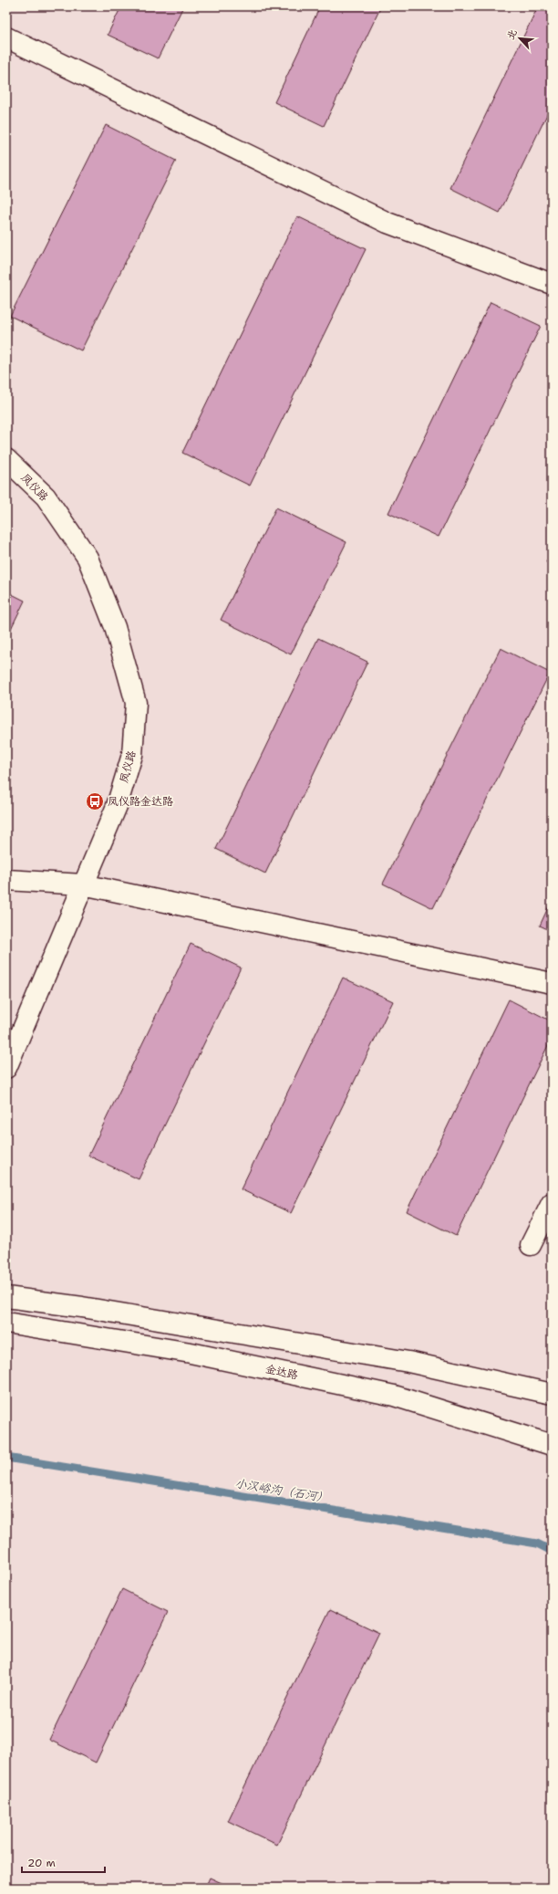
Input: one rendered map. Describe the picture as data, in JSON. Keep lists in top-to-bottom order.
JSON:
{
  "streets": {
    "street": ["凤仪路", "金达路"]
  },
  "water": ["小汉峪沟（石河）"],
  "places": {
    "bus stop": ["凤仪路金达路"]
  },
  "scale_bar": "20 m",
  "north": "top left"
}
